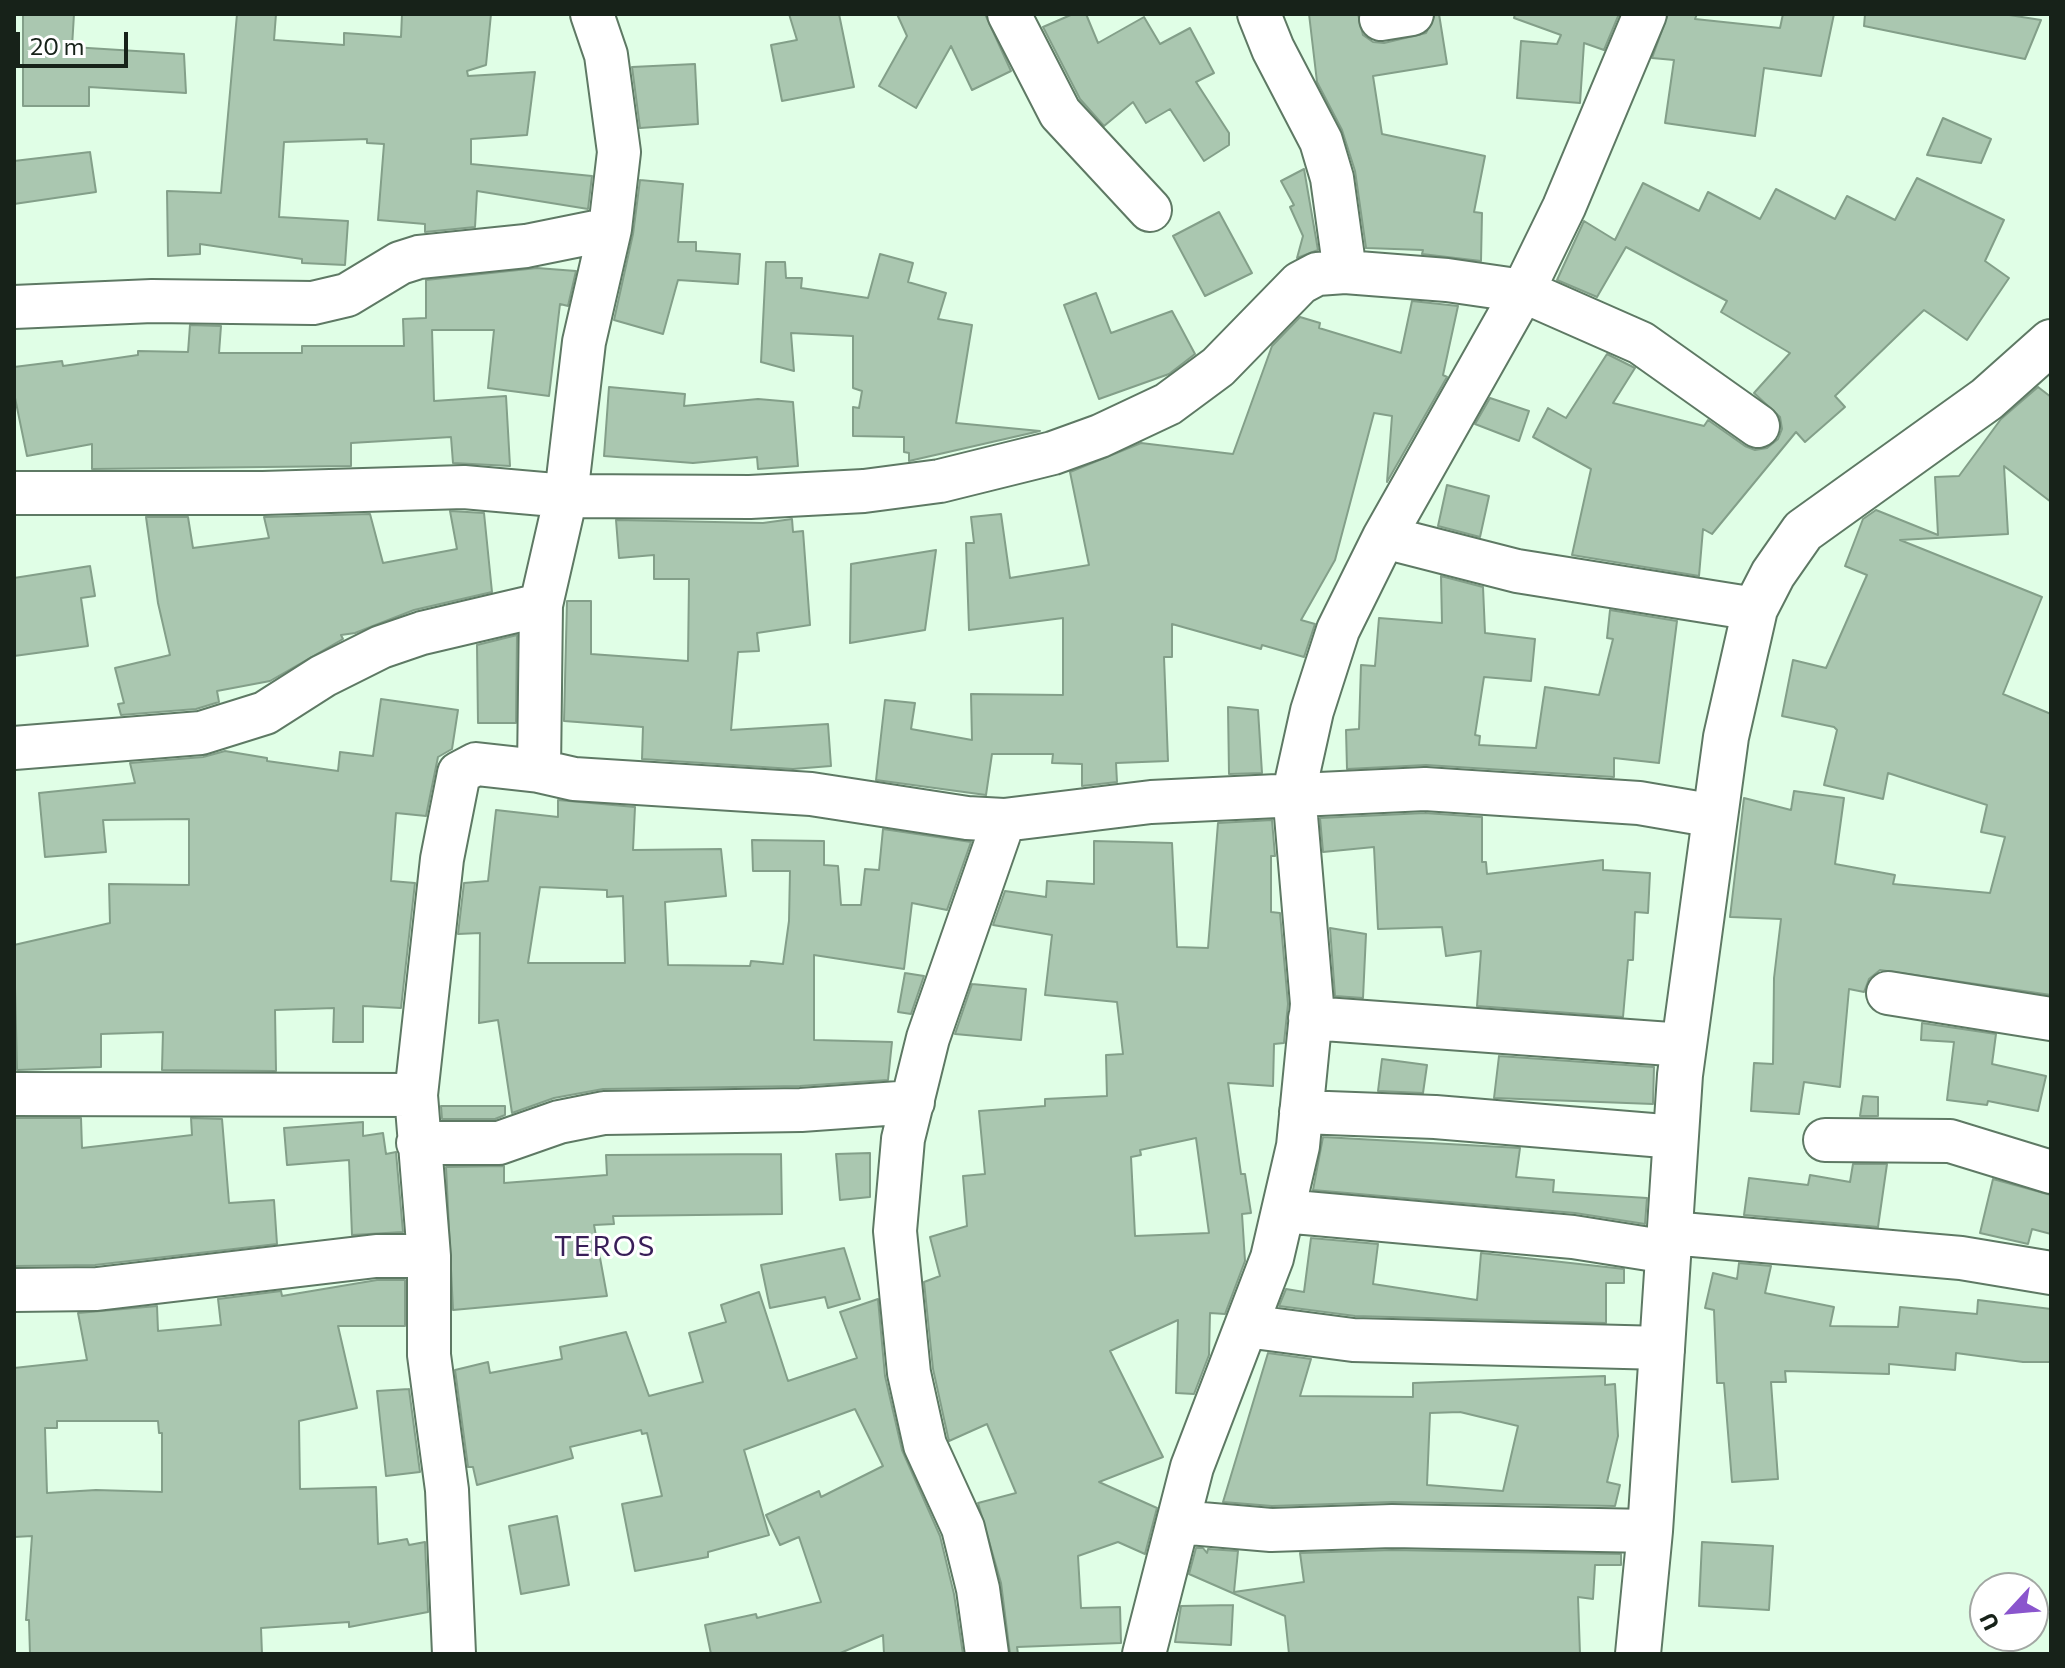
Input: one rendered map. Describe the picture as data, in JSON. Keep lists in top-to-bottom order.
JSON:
{
  "districts": ["TEROS"],
  "scale_bar": "20 m",
  "north": "bottom left"
}
